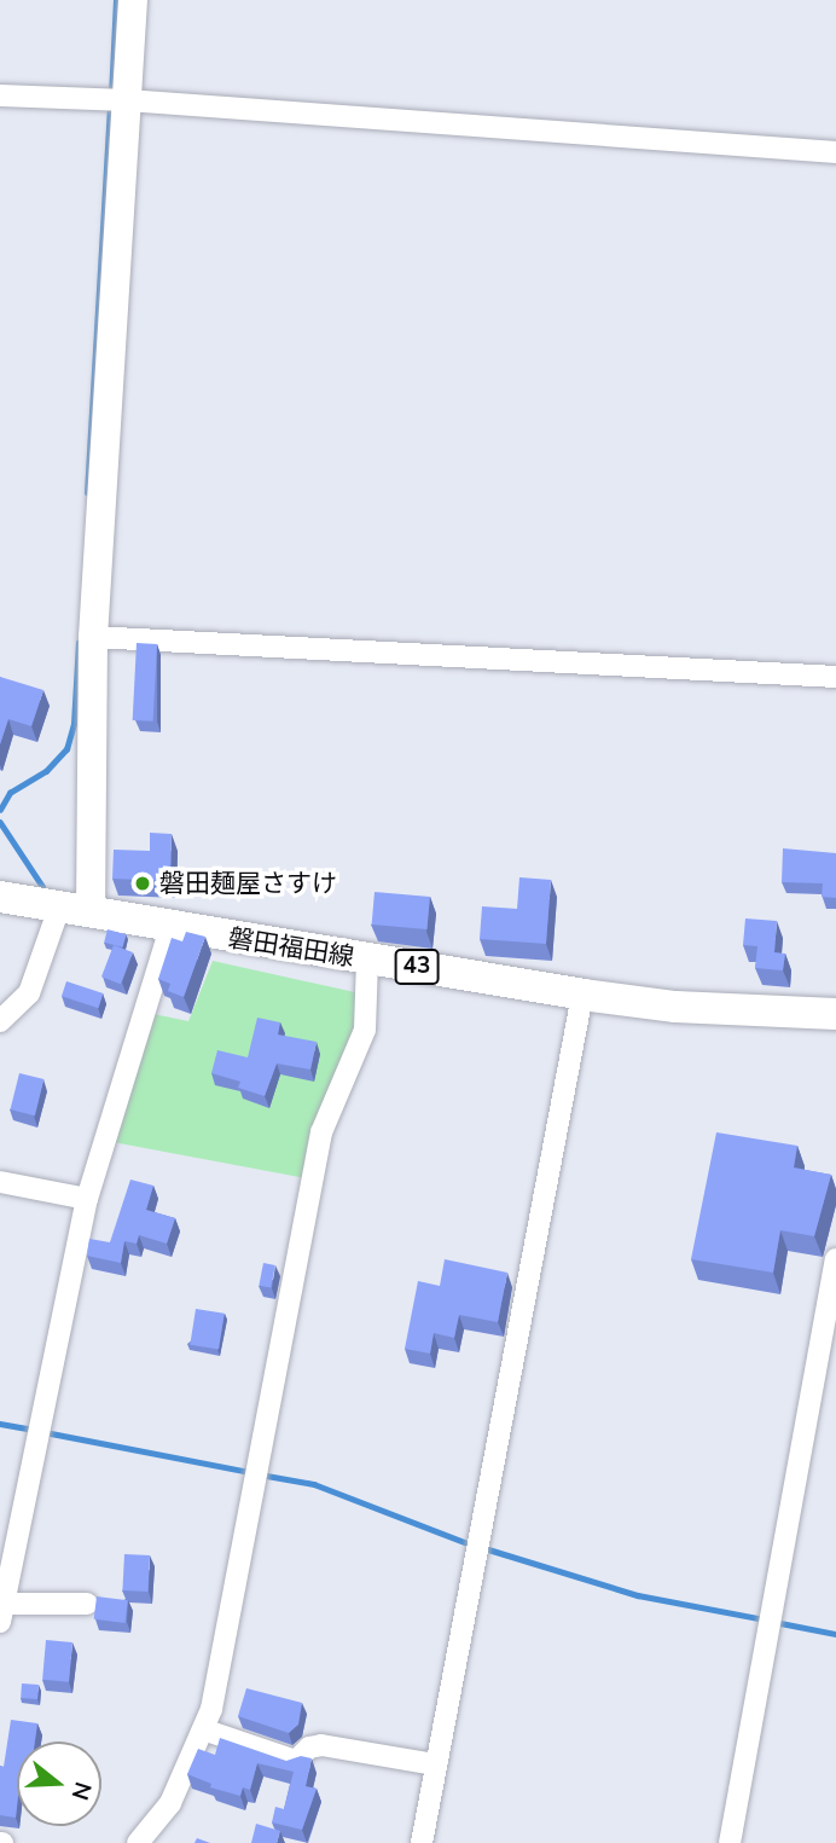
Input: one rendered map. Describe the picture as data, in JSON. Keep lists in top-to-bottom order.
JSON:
{
  "streets": {
    "main road": ["磐田福田線", "43"]
  },
  "places": ["磐田麺屋さすけ"],
  "north": "right"
}
